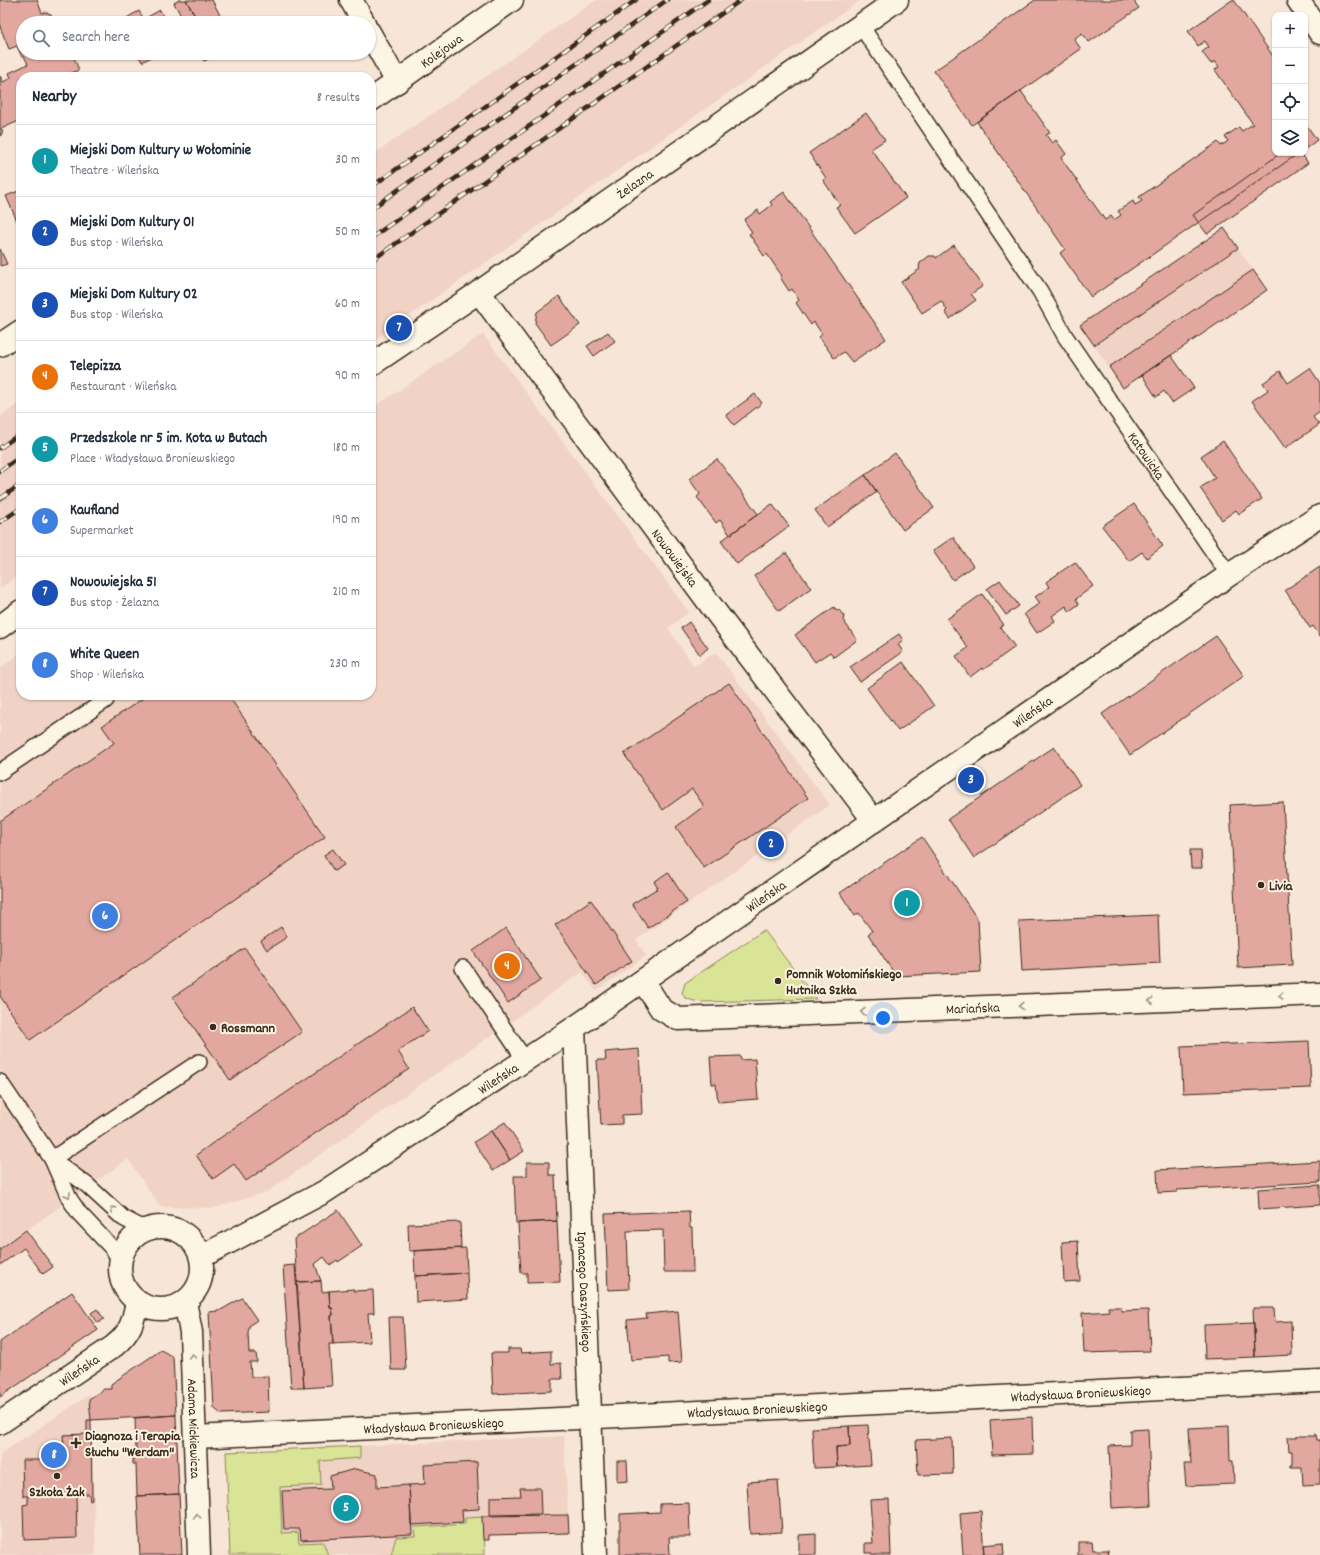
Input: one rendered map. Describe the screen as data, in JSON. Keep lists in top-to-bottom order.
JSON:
{
  "streets": {
    "street": [
      "Kolejowa",
      "Żelazna",
      "Nowowiejska",
      "Wileńska",
      "Mariańska",
      "Ignacego Daszyńskiego",
      "Władysława Broniewskiego",
      "Adama Mickiewicza"
    ],
    "lane": ["Katowicka"]
  },
  "crossings": [
    ["Żelazna", "Katowicka"],
    ["Żelazna", "Nowowiejska"],
    ["Katowicka", "Wileńska"],
    ["Nowowiejska", "Wileńska"],
    ["Wileńska", "Mariańska"],
    ["Wileńska", "Ignacego Daszyńskiego"],
    ["Wileńska", "Adama Mickiewicza"],
    ["Ignacego Daszyńskiego", "Władysława Broniewskiego"],
    ["Władysława Broniewskiego", "Adama Mickiewicza"]
  ],
  "one_way": ["Mariańska", "Adama Mickiewicza"],
  "places": {
    "other": [
      "Livia",
      "Pomnik Wołomińskiego Hutnika Szkła",
      "Rossmann",
      "Szkoła Żak"
    ],
    "health": ["Diagnoza i Terapia Słuchu \"Werdam\""]
  },
  "page": {
    "map_buttons": ["+", "−"],
    "search": "Search here",
    "heading": ["Nearby", "8 results"],
    "list": [
      {
        "mark": "1",
        "name": "Miejski Dom Kultury w Wołominie",
        "note": "Theatre · Wileńska",
        "value": "30 m"
      },
      {
        "mark": "2",
        "name": "Miejski Dom Kultury 01",
        "note": "Bus stop · Wileńska",
        "value": "50 m"
      },
      {
        "mark": "3",
        "name": "Miejski Dom Kultury 02",
        "note": "Bus stop · Wileńska",
        "value": "60 m"
      },
      {
        "mark": "4",
        "name": "Telepizza",
        "note": "Restaurant · Wileńska",
        "value": "90 m"
      },
      {
        "mark": "5",
        "name": "Przedszkole nr 5 im. Kota w Butach",
        "note": "Place · Władysława Broniewskiego",
        "value": "180 m"
      },
      {
        "mark": "6",
        "name": "Kaufland",
        "note": "Supermarket",
        "value": "190 m"
      },
      {
        "mark": "7",
        "name": "Nowowiejska 51",
        "note": "Bus stop · Żelazna",
        "value": "210 m"
      },
      {
        "mark": "8",
        "name": "White Queen",
        "note": "Shop · Wileńska",
        "value": "230 m"
      }
    ],
    "pins": [
      "7",
      "3",
      "2",
      "1",
      "6",
      "4",
      "8",
      "5"
    ]
  }
}
